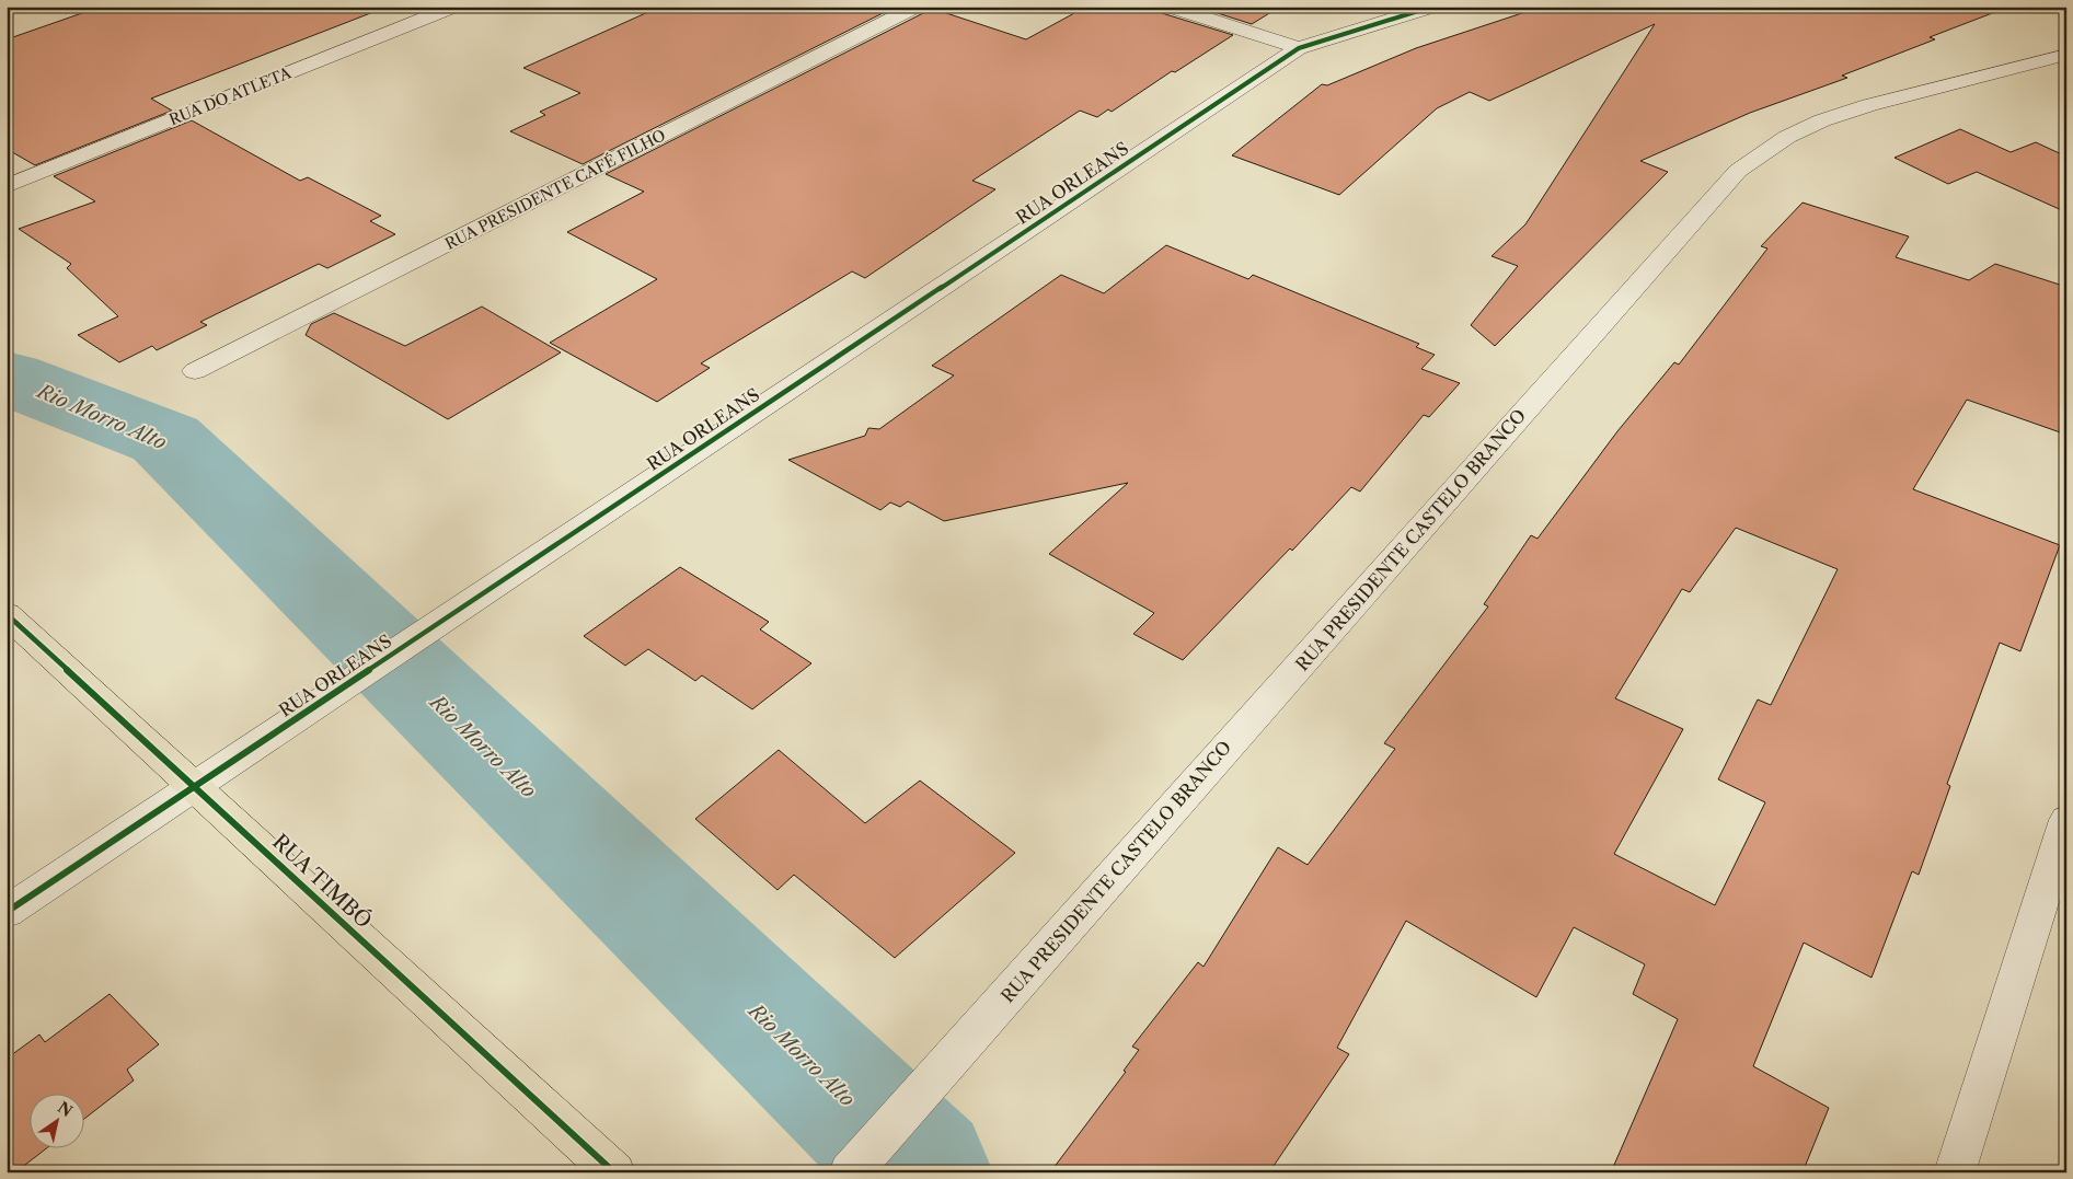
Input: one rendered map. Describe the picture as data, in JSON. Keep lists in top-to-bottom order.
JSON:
{
  "streets": {
    "main road": ["RUA TIMBÓ"],
    "street": [
      "RUA DO ATLETA",
      "RUA ORLEANS",
      "RUA PRESIDENTE CAFÉ FILHO",
      "RUA PRESIDENTE CASTELO BRANCO"
    ]
  },
  "crossings": [
    ["RUA ORLEANS", "RUA TIMBÓ"]
  ],
  "water": ["Rio Morro Alto"],
  "north": "top right"
}
